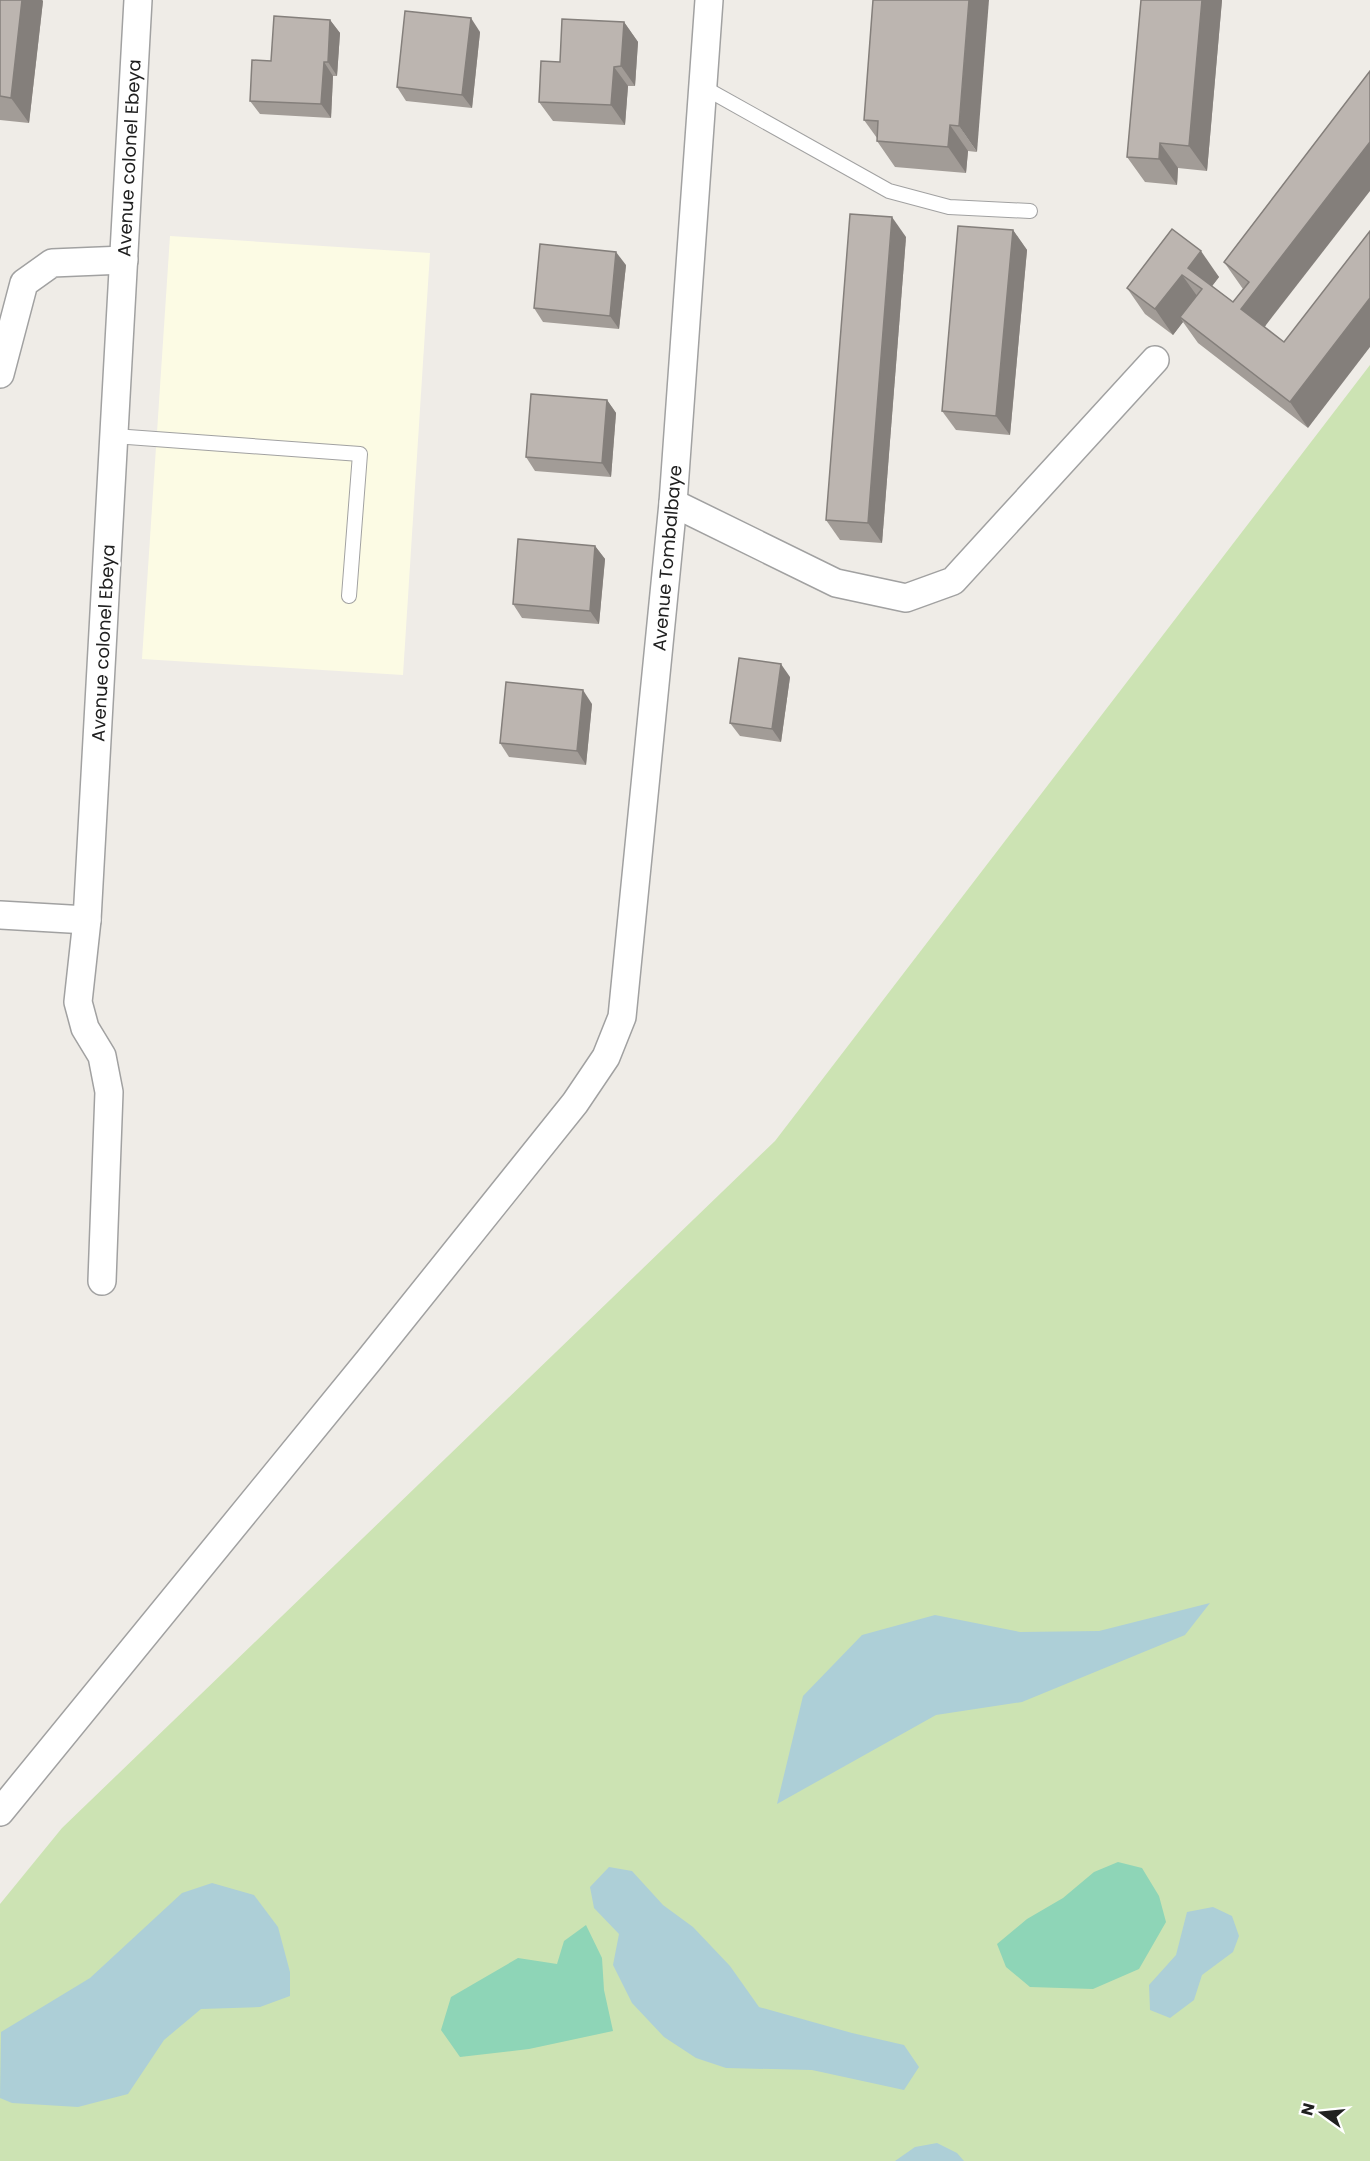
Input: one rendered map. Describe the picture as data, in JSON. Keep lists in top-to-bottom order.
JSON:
{
  "streets": {
    "street": ["Avenue colonel Ebeya", "Avenue Tombalbaye"]
  },
  "north": "left"
}
